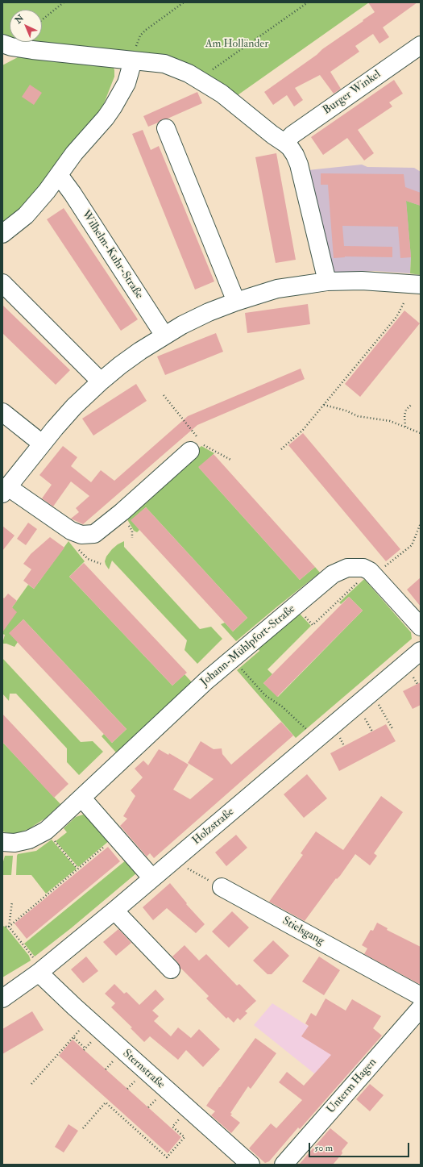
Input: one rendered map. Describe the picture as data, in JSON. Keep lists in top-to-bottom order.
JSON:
{
  "streets": {
    "street": [
      "Burger Winkel",
      "Wilhelm-Kuhr-Straße",
      "Johann-Mühlpfort-Straße",
      "Holzstraße",
      "Stielsgang",
      "Sternstraße",
      "Unterm Hagen"
    ]
  },
  "crossings": [
    ["Holzstraße", "Sternstraße"]
  ],
  "parks": ["Am Holländer"],
  "scale_bar": "50 m",
  "north": "top left"
}
